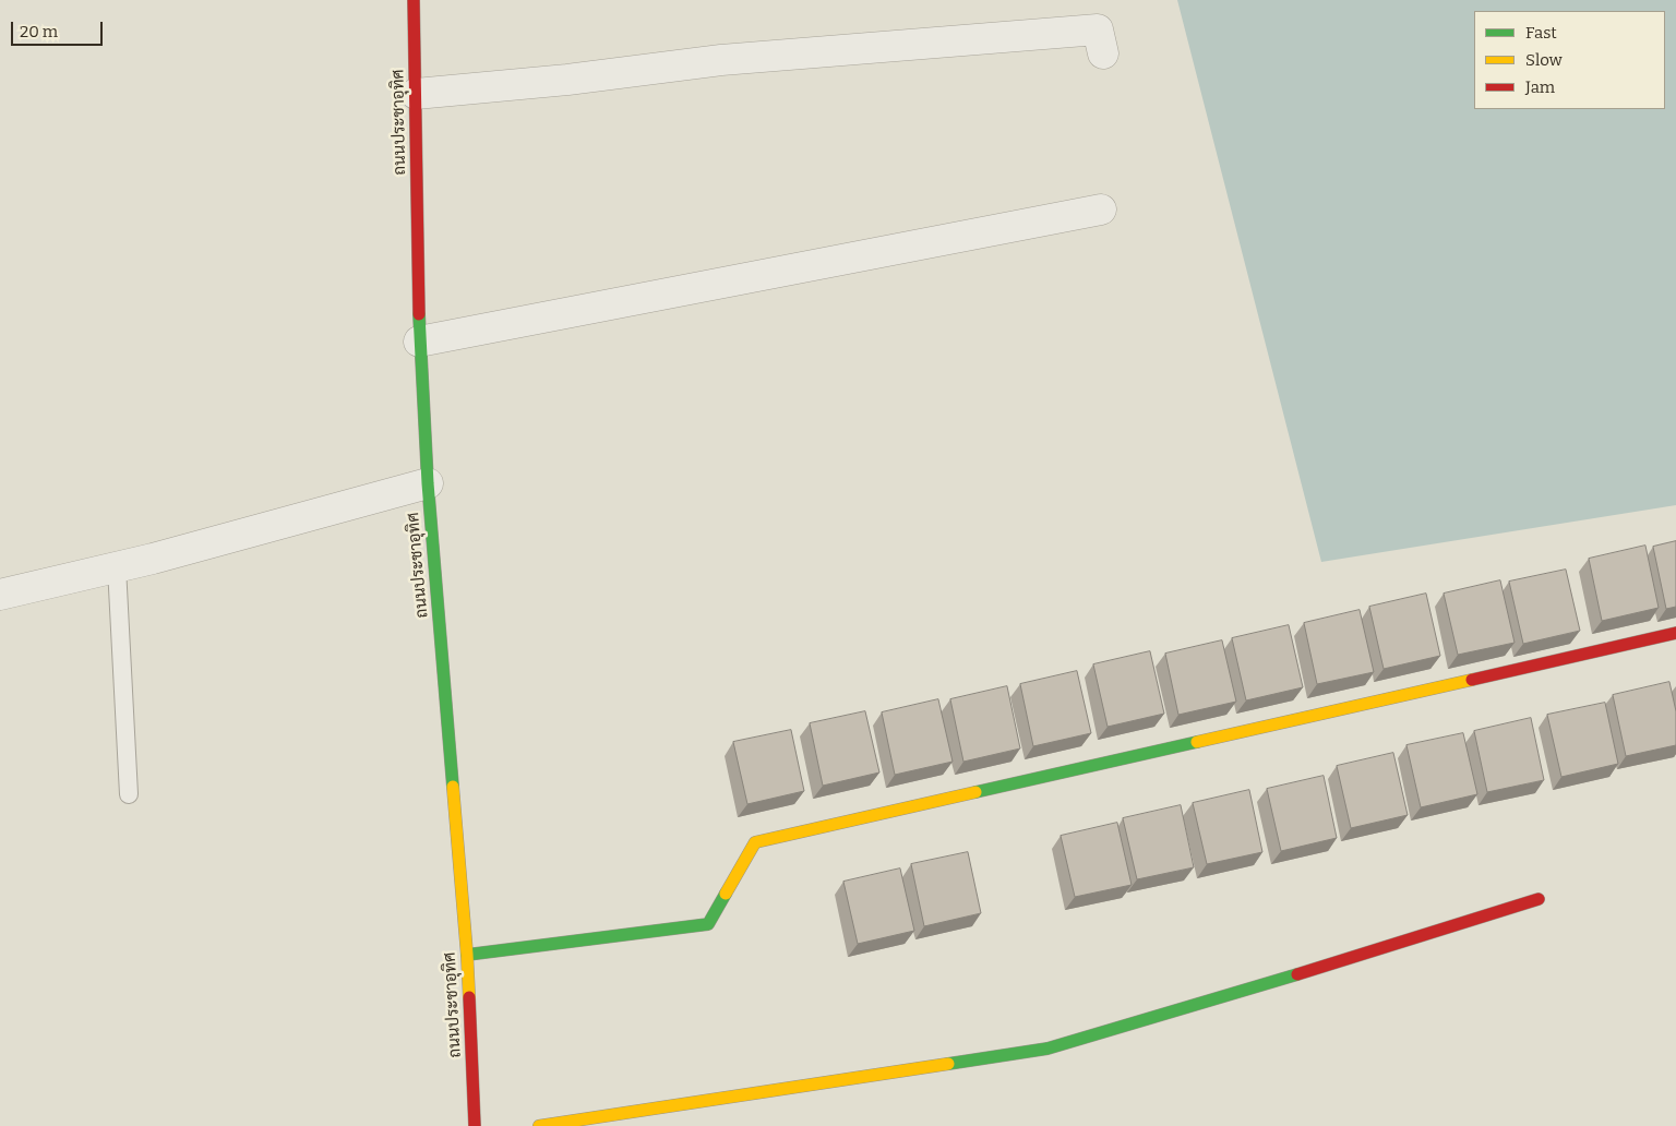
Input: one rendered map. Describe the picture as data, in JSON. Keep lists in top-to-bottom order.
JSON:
{
  "streets": {
    "street": ["ถนนประชาอุทิศ"]
  },
  "legend": ["Fast", "Slow", "Jam"],
  "scale_bar": "20 m"
}
